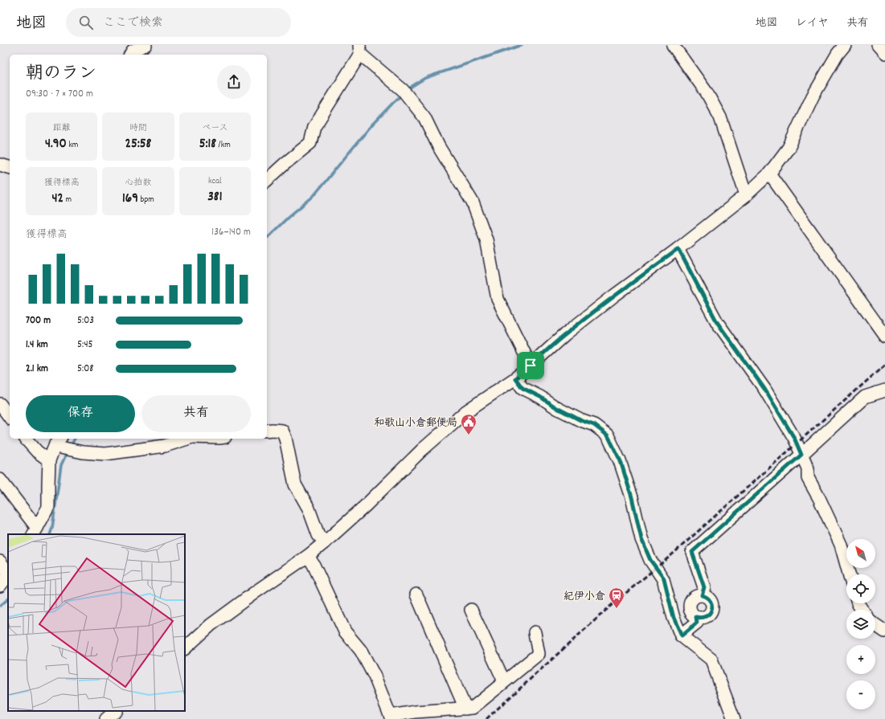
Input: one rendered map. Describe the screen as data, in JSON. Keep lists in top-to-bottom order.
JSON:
{
  "places": {
    "public building": ["和歌山小倉郵便局"],
    "station": ["紀伊小倉"]
  },
  "north": "top left",
  "page": {
    "header": "地図",
    "search": "ここで検索",
    "nav": ["地図", "レイヤ", "共有"],
    "heading": ["朝のラン", "09:30 · 7 × 700 m"],
    "stats": [
      ["距離", "4.90 km"],
      ["時間", "25:58"],
      ["ペース", "5:18 /km"],
      ["獲得標高", "42 m"],
      ["心拍数", "169 bpm"],
      ["kcal", "381"]
    ],
    "chart": ["獲得標高", "136–140 m"],
    "list": [
      {
        "name": "700 m",
        "note": "5:03"
      },
      {
        "name": "1.4 km",
        "note": "5:45"
      },
      {
        "name": "2.1 km",
        "note": "5:08"
      }
    ],
    "buttons": ["保存", "共有"],
    "map_buttons": ["+", "−"]
  }
}
